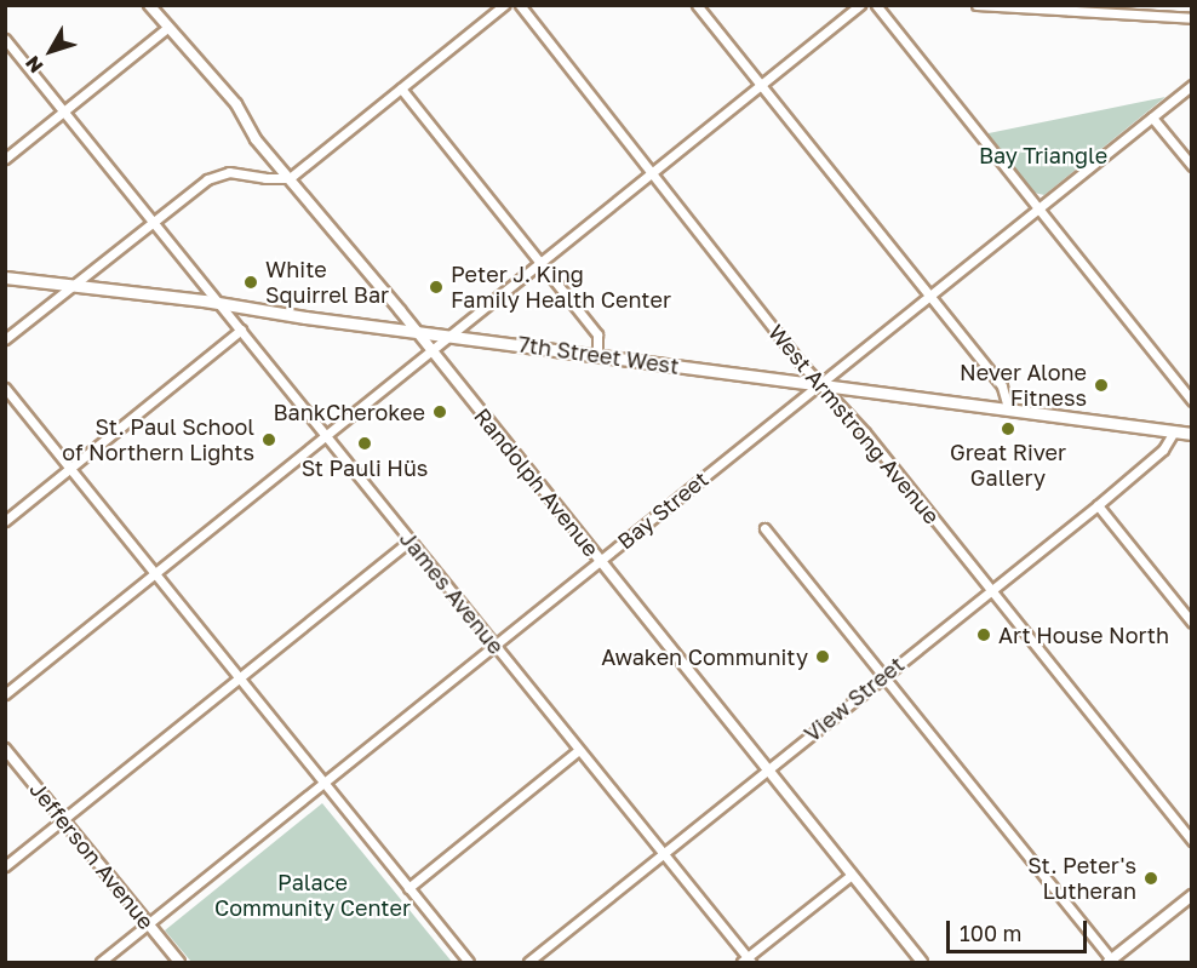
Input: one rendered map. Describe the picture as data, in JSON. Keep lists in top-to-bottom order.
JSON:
{
  "streets": {
    "main road": ["7th Street West"],
    "street": [
      "West Armstrong Avenue",
      "Randolph Avenue",
      "Bay Street",
      "James Avenue",
      "View Street",
      "Jefferson Avenue"
    ]
  },
  "crossings": [
    ["7th Street West", "West Armstrong Avenue"],
    ["7th Street West", "Randolph Avenue"],
    ["7th Street West", "Bay Street"],
    ["7th Street West", "James Avenue"],
    ["7th Street West", "View Street"],
    ["West Armstrong Avenue", "Bay Street"],
    ["West Armstrong Avenue", "View Street"],
    ["Randolph Avenue", "Bay Street"],
    ["Randolph Avenue", "View Street"],
    ["Bay Street", "James Avenue"],
    ["Bay Street", "Jefferson Avenue"],
    ["James Avenue", "View Street"]
  ],
  "parks": ["Bay Triangle", "Palace Community Center"],
  "places": [
    "White Squirrel Bar",
    "Peter J. King Family Health Center",
    "Never Alone Fitness",
    "BankCherokee",
    "Great River Gallery",
    "St. Paul School of Northern Lights",
    "St Pauli Hüs",
    "Art House North",
    "Awaken Community",
    "St. Peter's Lutheran"
  ],
  "scale_bar": "100 m",
  "north": "bottom left"
}
